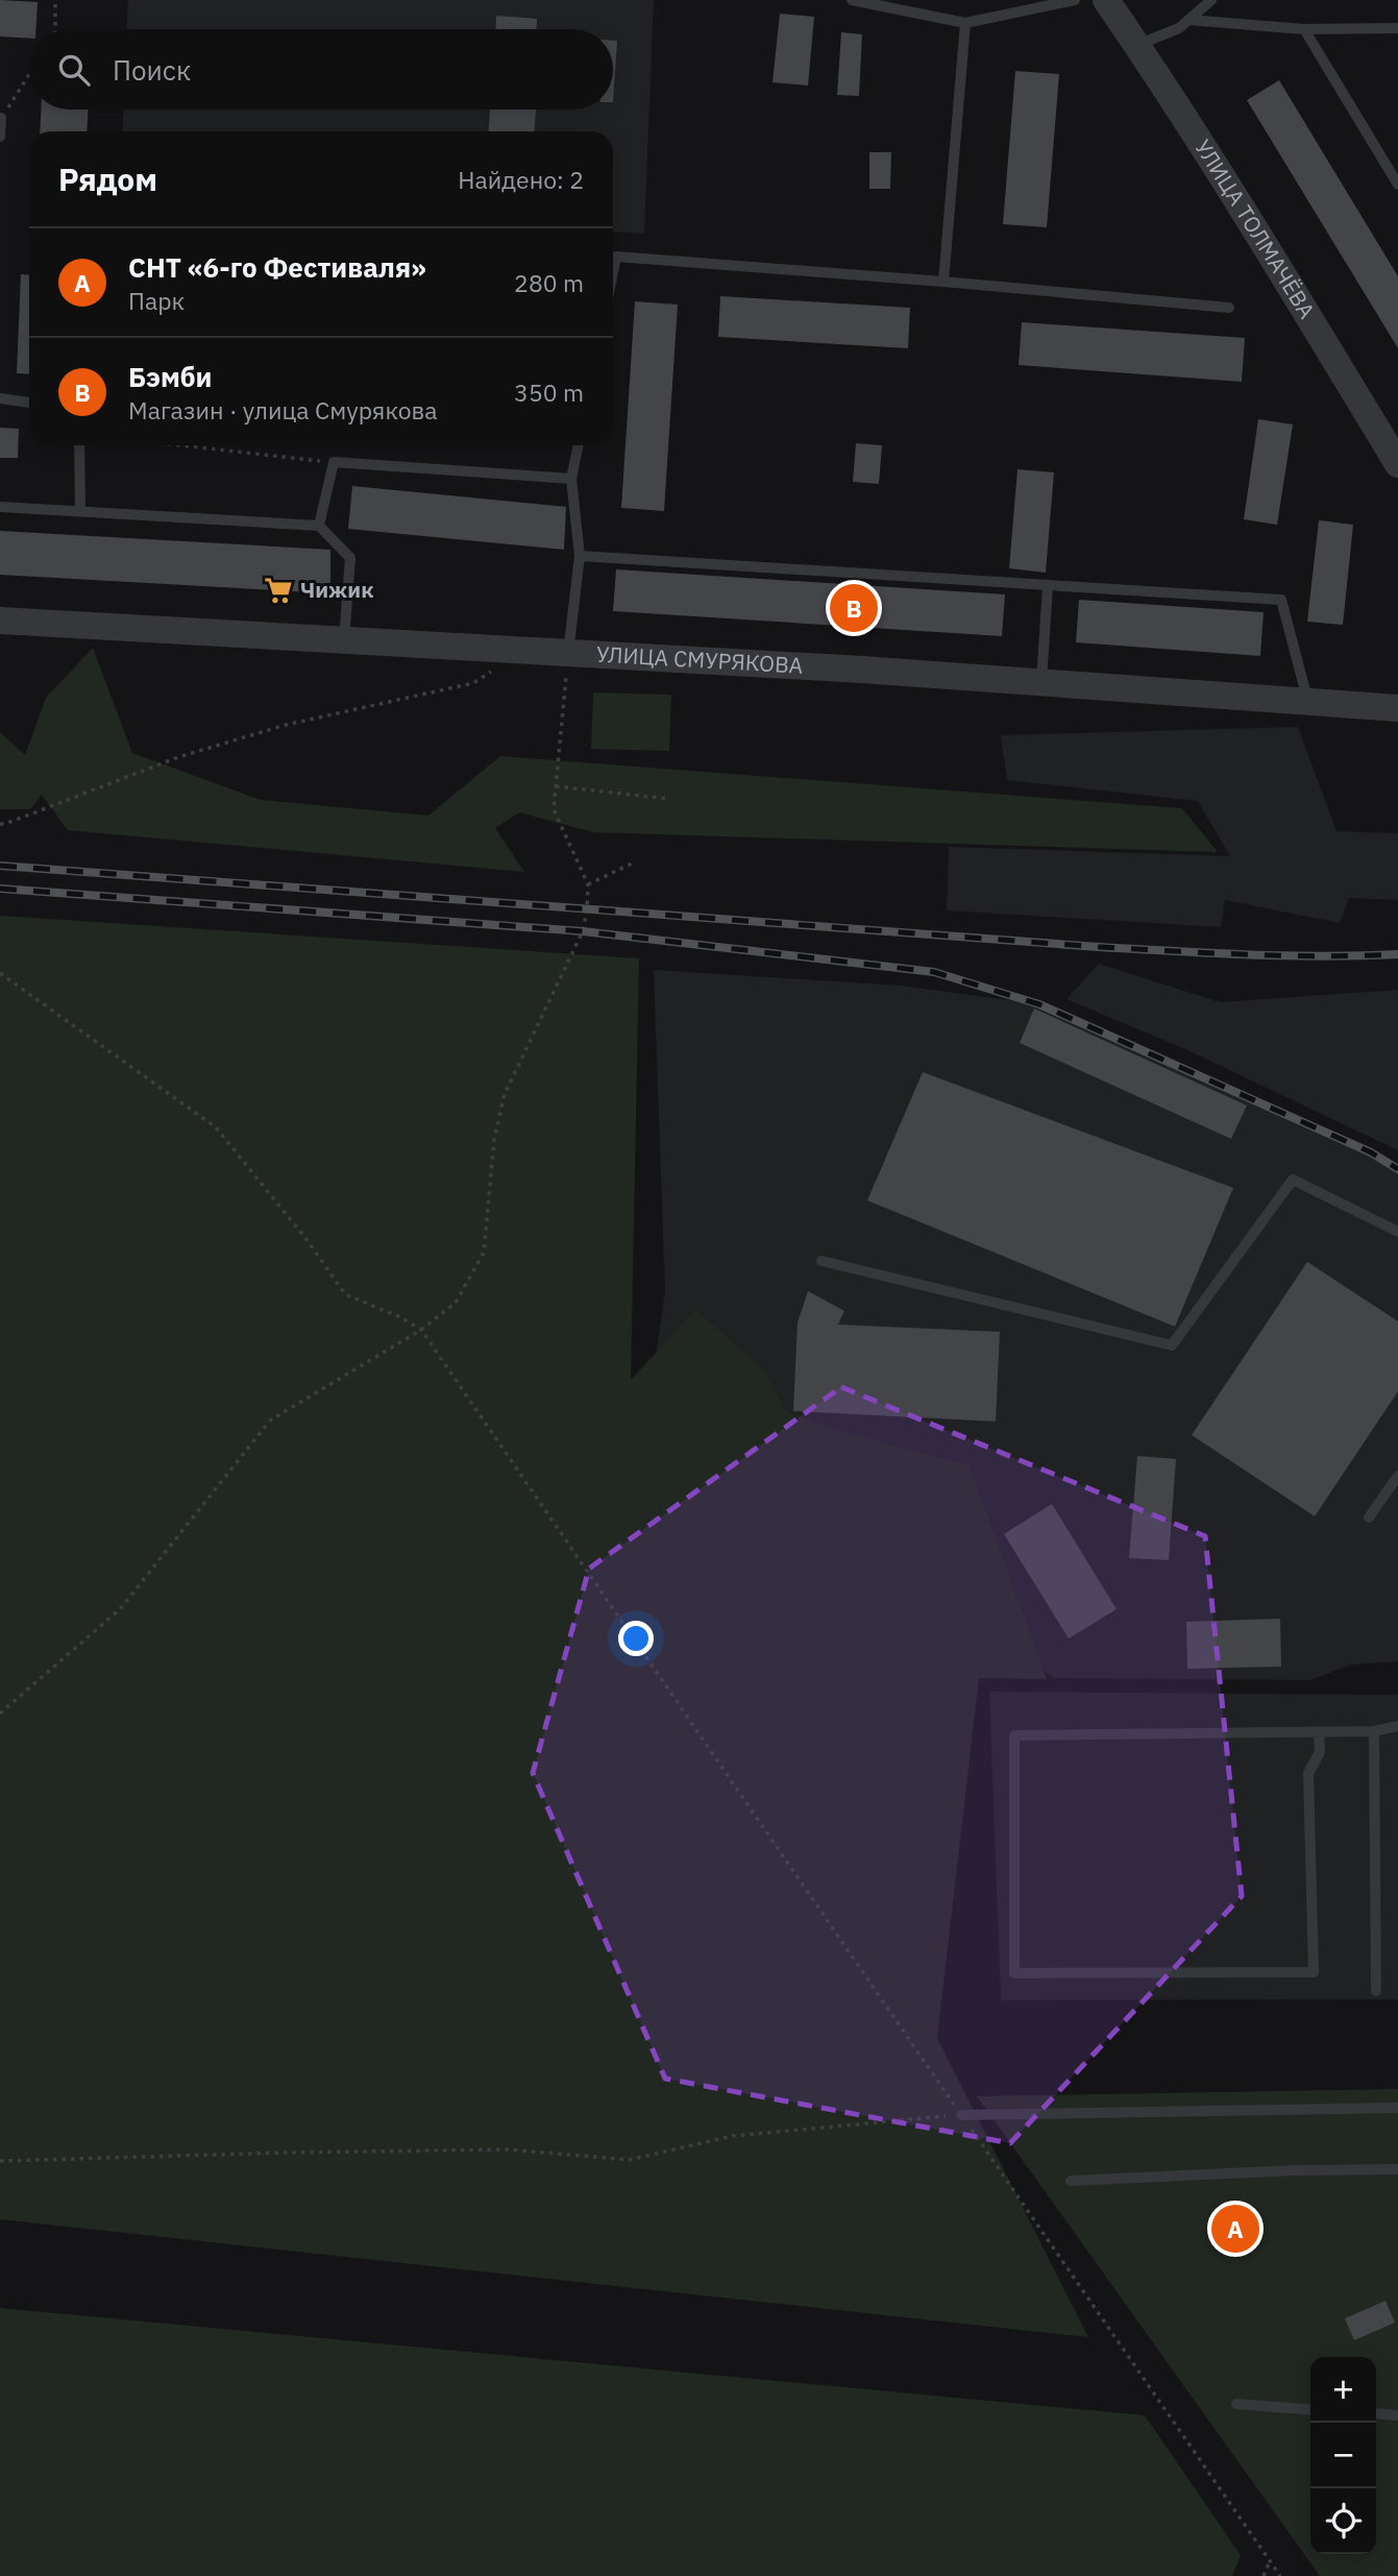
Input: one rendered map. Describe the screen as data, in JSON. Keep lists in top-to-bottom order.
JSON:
{
  "streets": {
    "street": ["УЛИЦА ТОЛМАЧЁВА", "УЛИЦА СМУРЯКОВА"]
  },
  "places": {
    "supermarket": ["Чижик"]
  },
  "page": {
    "search": "Поиск",
    "heading": ["Рядом", "Найдено: 2"],
    "list": [
      {
        "mark": "A",
        "name": "СНТ «6-го Фестиваля»",
        "note": "Парк",
        "value": "280 m"
      },
      {
        "mark": "B",
        "name": "Бэмби",
        "note": "Магазин · улица Смурякова",
        "value": "350 m"
      }
    ],
    "pins": ["B", "A"],
    "map_buttons": ["+", "−"]
  }
}
